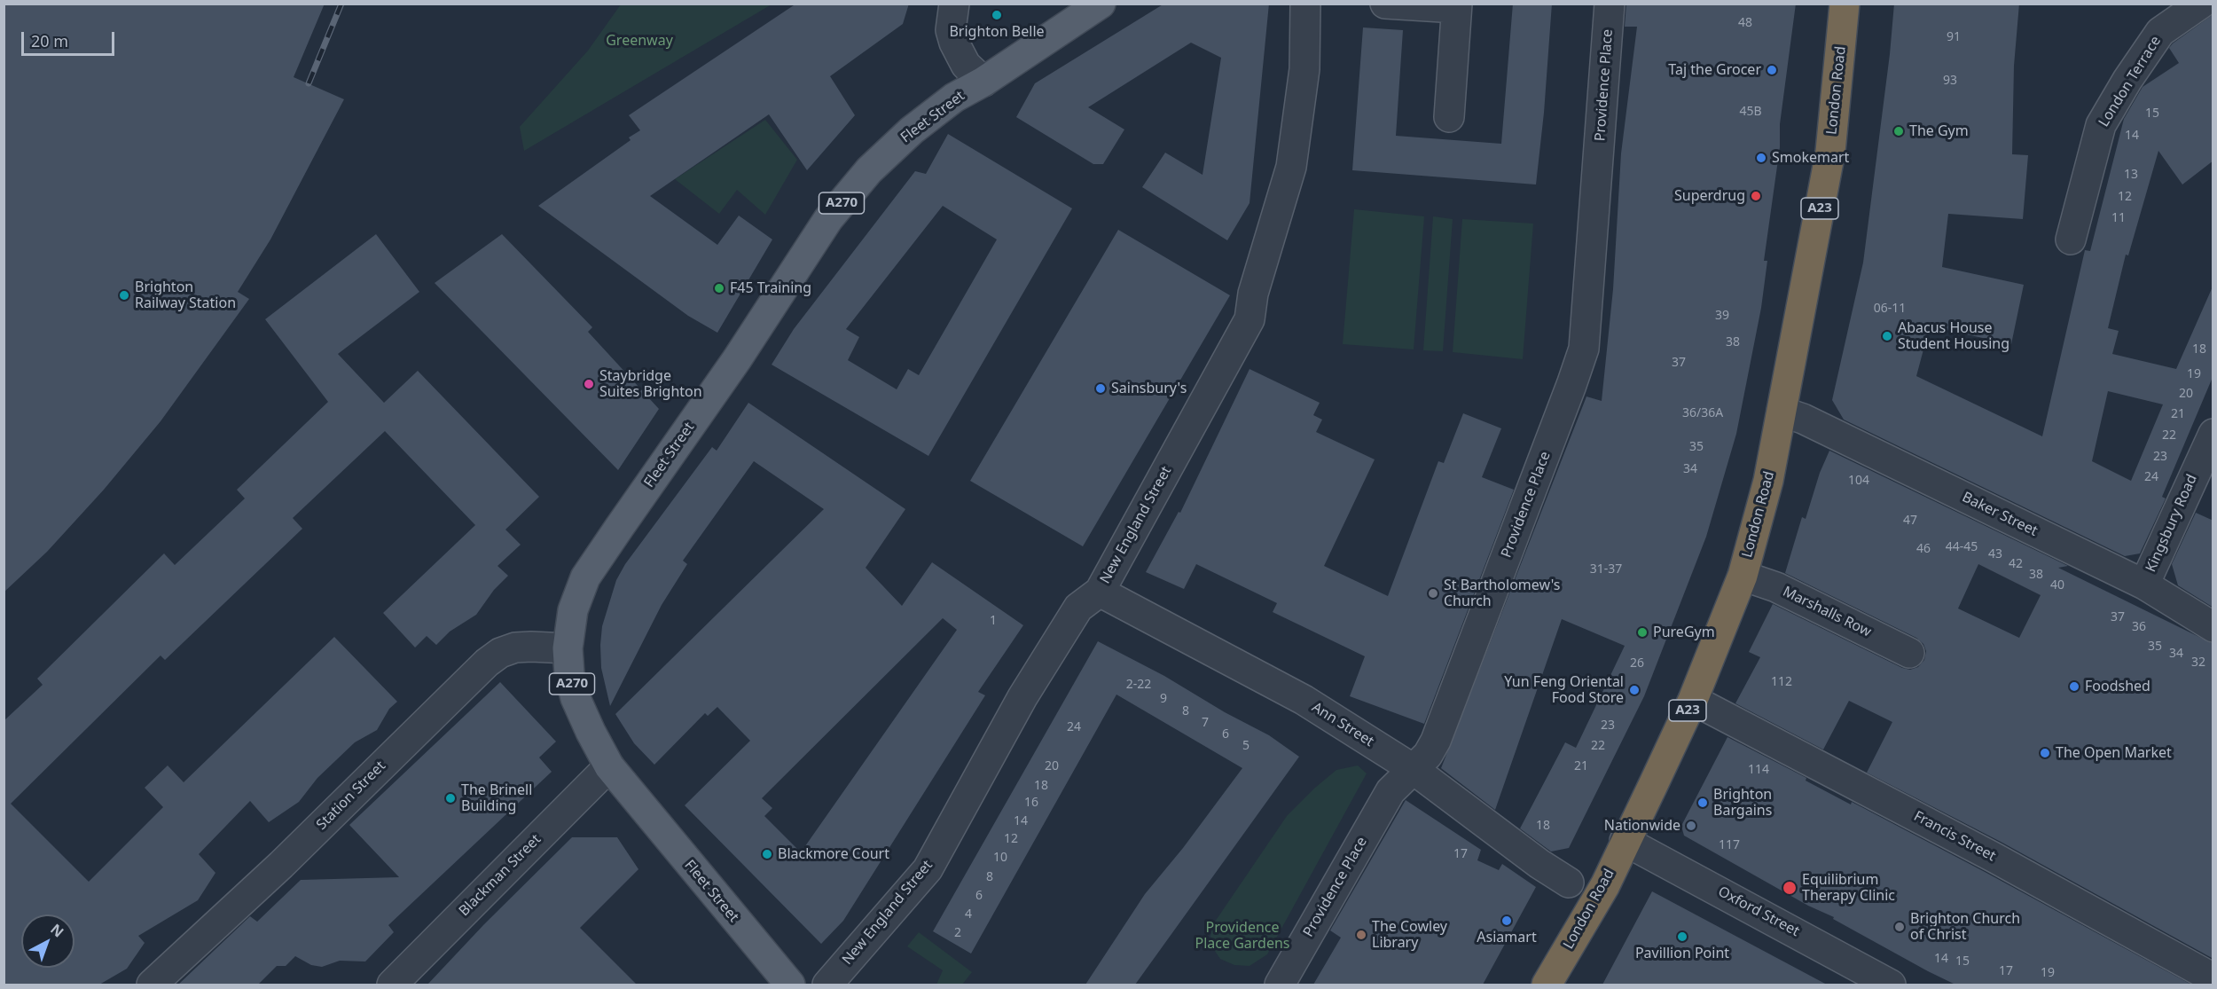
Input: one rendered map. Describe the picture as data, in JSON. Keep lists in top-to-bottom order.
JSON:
{
  "streets": {
    "highway": ["London Road", "A23"],
    "main road": ["Fleet Street", "A270"],
    "street": [
      "London Terrace",
      "Providence Place",
      "Baker Street",
      "Kingsbury Road",
      "New England Street",
      "Marshalls Row",
      "Ann Street",
      "Station Street",
      "Francis Street",
      "Blackman Street",
      "Oxford Street"
    ]
  },
  "crossings": [
    ["Providence Place", "Ann Street"],
    ["London Road", "Baker Street"],
    ["London Road", "Marshalls Row"],
    ["London Road", "Francis Street"],
    ["London Road", "Oxford Street"],
    ["Fleet Street", "Station Street"],
    ["Fleet Street", "Blackman Street"],
    ["Baker Street", "Kingsbury Road"],
    ["New England Street", "Ann Street"]
  ],
  "parks": ["Greenway", "Providence Place Gardens"],
  "places": [
    "Brighton Belle",
    "Taj the Grocer",
    "The Gym",
    "Smokemart",
    "Superdrug",
    "F45 Training",
    "Brighton Railway Station",
    "Abacus House Student Housing",
    "Staybridge Suites Brighton",
    "Sainsbury's",
    "St Bartholomew's Church",
    "PureGym",
    "Foodshed",
    "Yun Feng Oriental Food Store",
    "The Open Market",
    "The Brinell Building",
    "Brighton Bargains",
    "Nationwide",
    "Blackmore Court",
    "Equilibrium Therapy Clinic",
    "Asiamart",
    "Brighton Church of Christ",
    "The Cowley Library",
    "Pavillion Point"
  ],
  "house_numbers": [
    "48",
    "91",
    "93",
    "45B",
    "15",
    "14",
    "13",
    "12",
    "11",
    "06-11",
    "39",
    "38",
    "18",
    "37",
    "19",
    "20",
    "36/36A",
    "21",
    "22",
    "35",
    "23",
    "34",
    "24",
    "104",
    "47",
    "44-45",
    "46",
    "43",
    "42",
    "31-37",
    "38",
    "40",
    "37",
    "1",
    "36",
    "35",
    "34",
    "32",
    "26",
    "112",
    "2-22",
    "9",
    "8",
    "7",
    "23",
    "24",
    "6",
    "5",
    "22",
    "20",
    "21",
    "114",
    "18",
    "16",
    "14",
    "18",
    "12",
    "117",
    "17",
    "10",
    "8",
    "6",
    "4",
    "2",
    "14",
    "15",
    "17",
    "19"
  ],
  "scale_bar": "20 m",
  "north": "top right"
}
